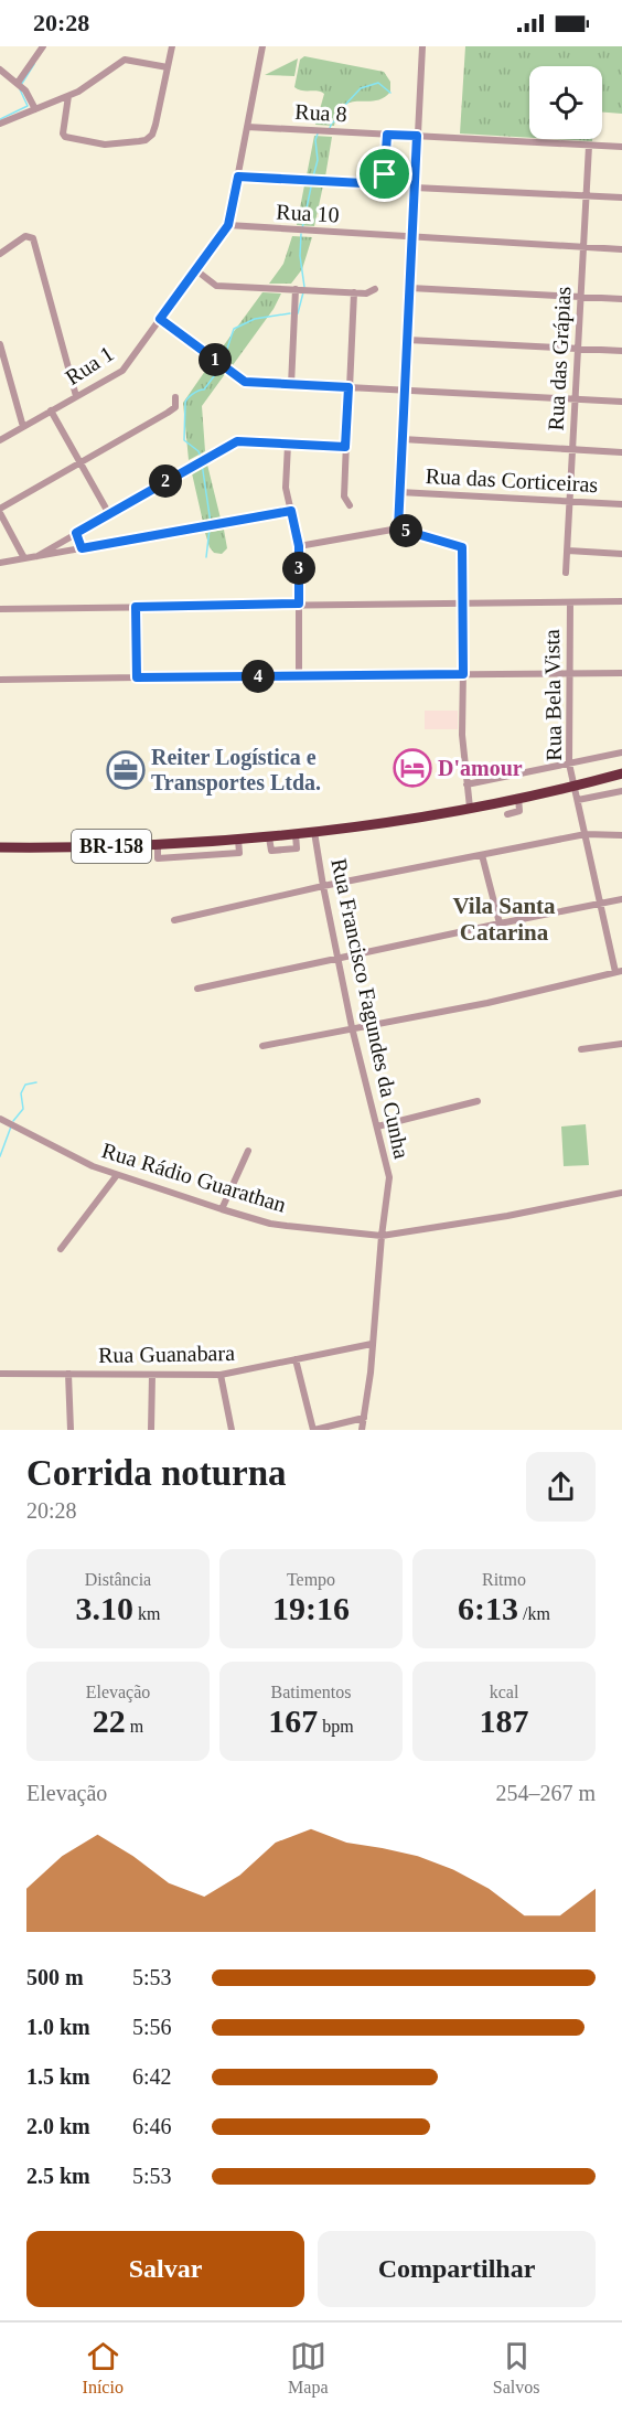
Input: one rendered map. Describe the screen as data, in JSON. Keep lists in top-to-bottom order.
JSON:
{
  "streets": {
    "highway": ["BR-158"],
    "street": [
      "Rua 8",
      "Rua 10",
      "Rua das Grápias",
      "Rua 1",
      "Rua das Corticeiras",
      "Rua Bela Vista",
      "Rua Francisco Fagundes da Cunha",
      "Rua Rádio Guarathan",
      "Rua Guanabara"
    ]
  },
  "crossings": [
    ["Rua 8", "Rua das Grápias"],
    ["Rua 8", "Rua 1"],
    ["Rua 10", "Rua das Grápias"],
    ["Rua 10", "Rua 1"],
    ["Rua das Grápias", "Rua das Corticeiras"],
    ["Rua Bela Vista", "BR-158"],
    ["BR-158", "Rua Francisco Fagundes da Cunha"],
    ["Rua Francisco Fagundes da Cunha", "Rua Rádio Guarathan"],
    ["Rua Francisco Fagundes da Cunha", "Rua Guanabara"]
  ],
  "districts": ["Vila Santa Catarina"],
  "places": {
    "hotel": ["D'amour"],
    "office": ["Reiter Logística e Transportes Ltda."]
  },
  "page": {
    "status": "20:28",
    "pins": [
      "1",
      "2",
      "5",
      "3",
      "4"
    ],
    "heading": ["Corrida noturna", "20:28"],
    "stats": [
      ["Distância", "3.10 km"],
      ["Tempo", "19:16"],
      ["Ritmo", "6:13 /km"],
      ["Elevação", "22 m"],
      ["Batimentos", "167 bpm"],
      ["kcal", "187"]
    ],
    "chart": ["Elevação", "254–267 m"],
    "list": [
      {
        "name": "500 m",
        "note": "5:53"
      },
      {
        "name": "1.0 km",
        "note": "5:56"
      },
      {
        "name": "1.5 km",
        "note": "6:42"
      },
      {
        "name": "2.0 km",
        "note": "6:46"
      },
      {
        "name": "2.5 km",
        "note": "5:53"
      }
    ],
    "buttons": ["Salvar", "Compartilhar"],
    "tabs": ["Início", "Mapa", "Salvos"]
  }
}
